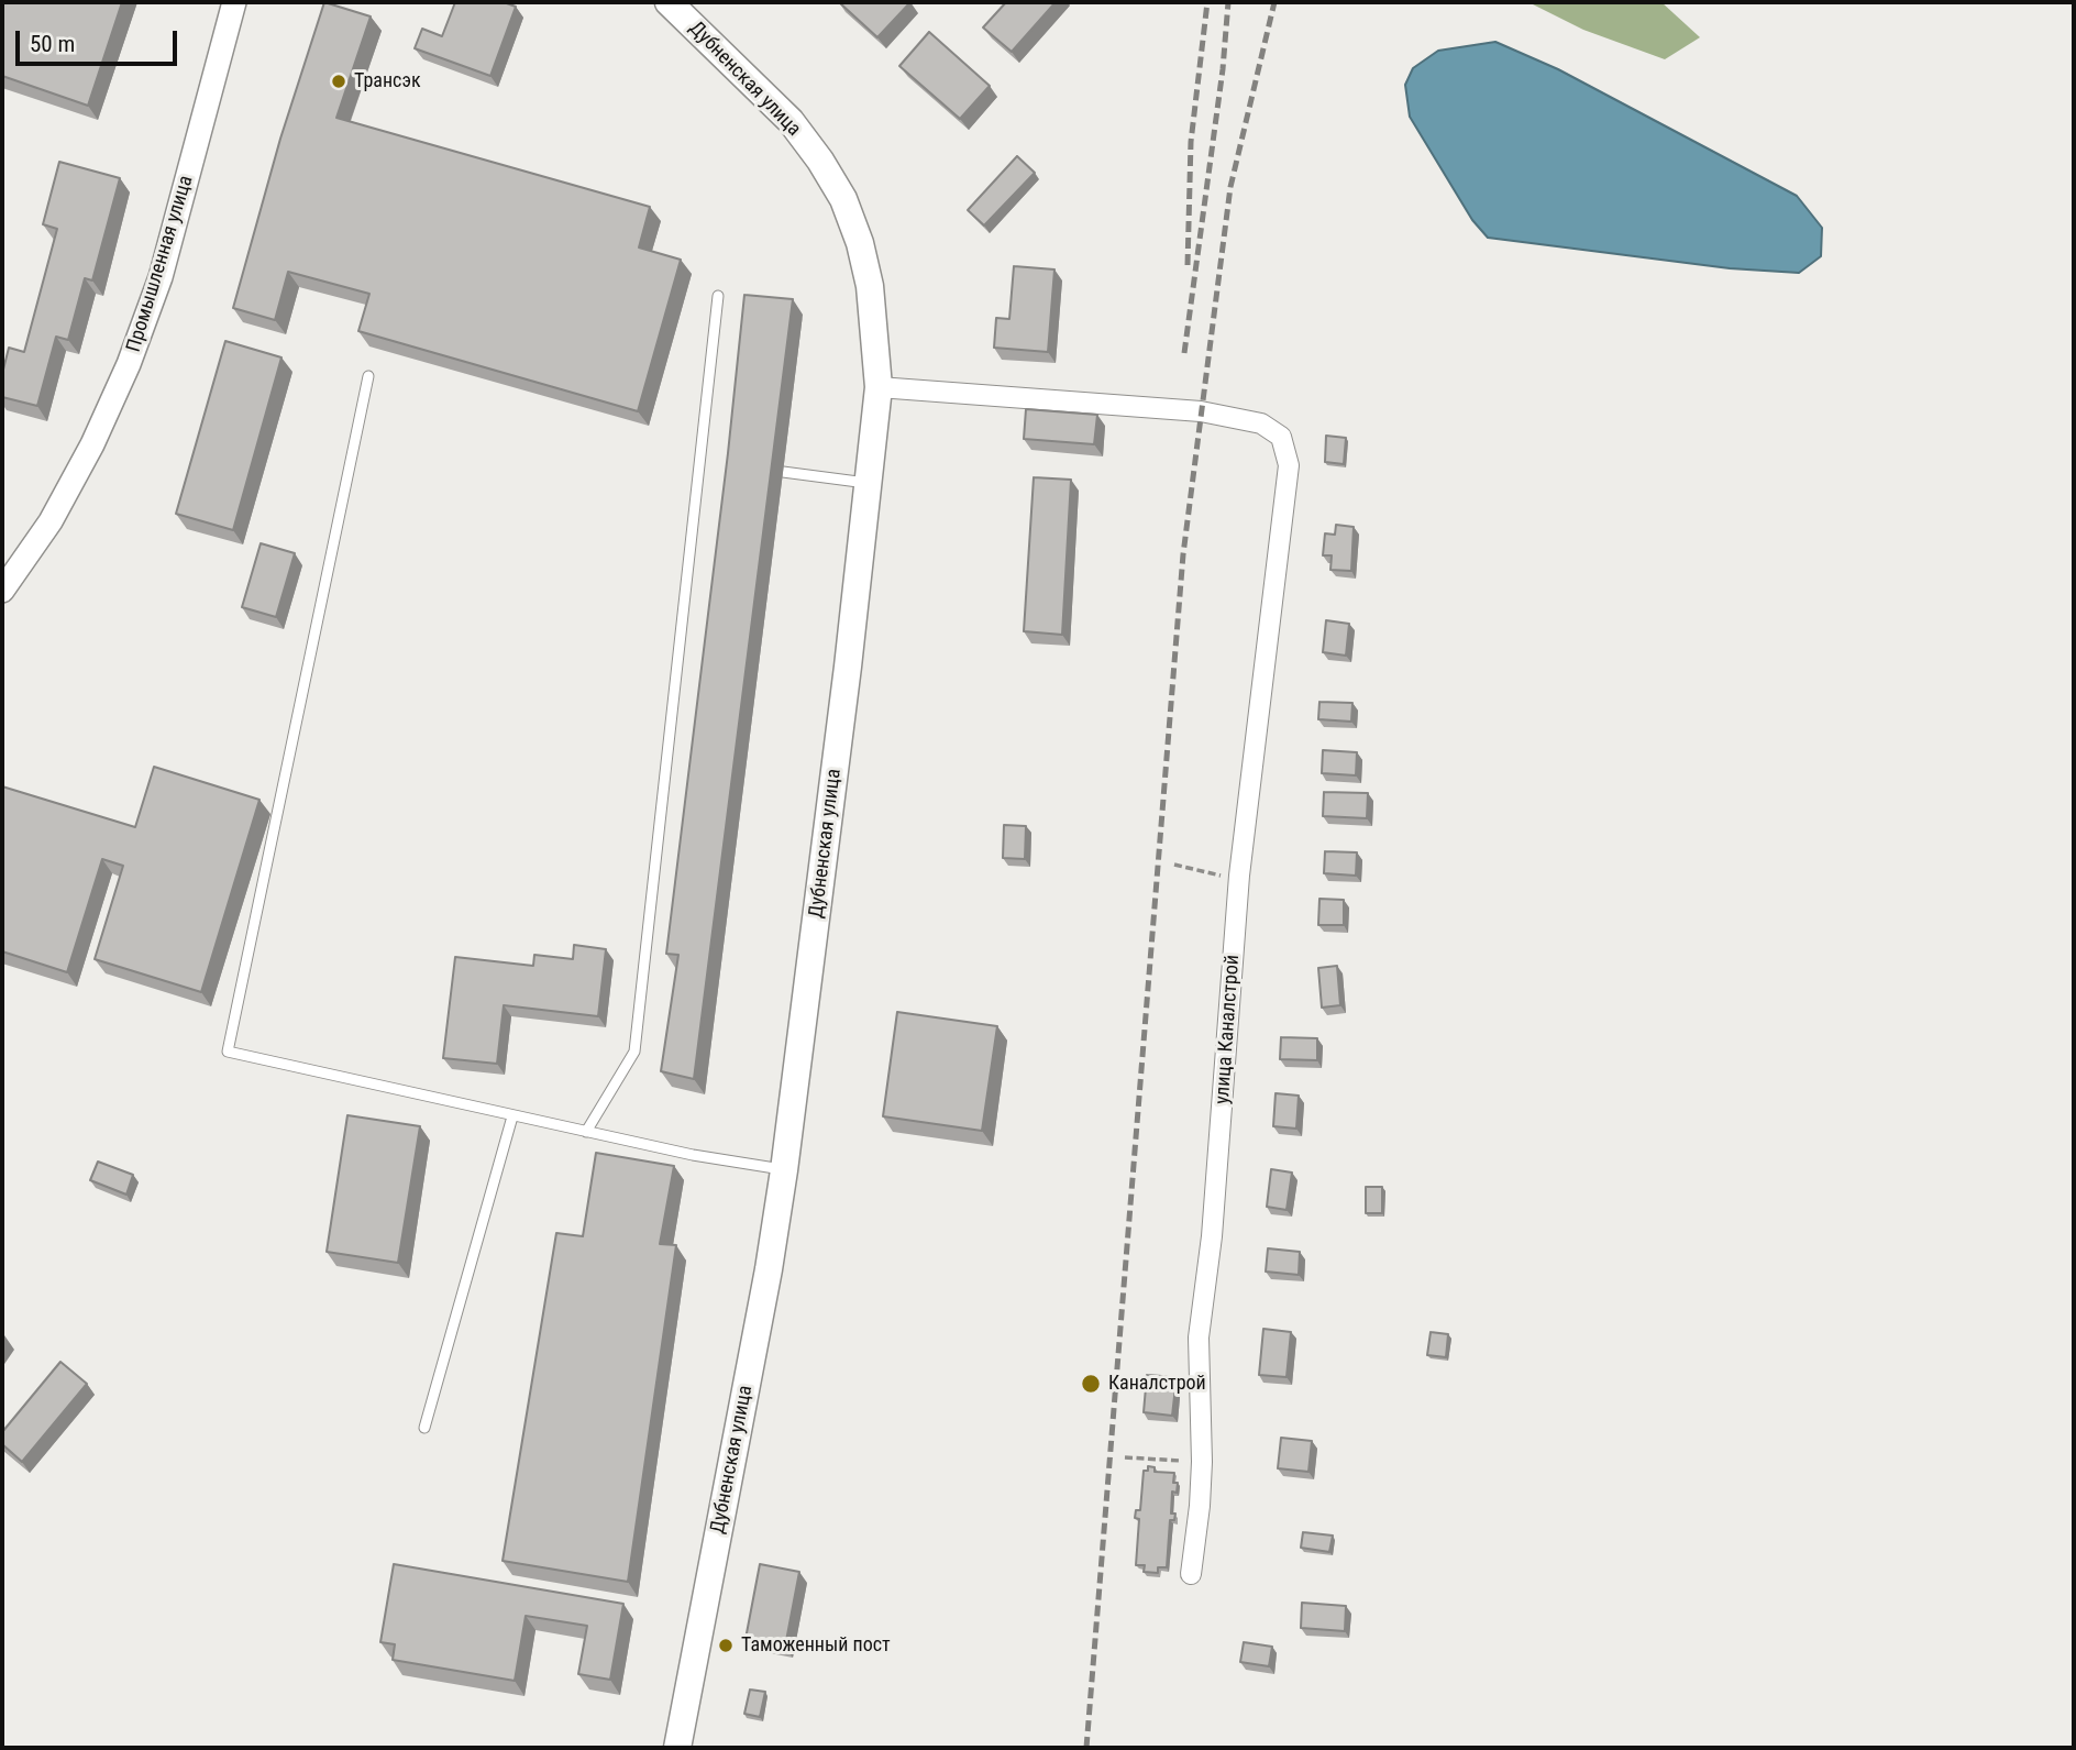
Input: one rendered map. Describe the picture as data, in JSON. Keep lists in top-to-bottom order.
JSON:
{
  "streets": {
    "main road": ["Дубненская улица"],
    "street": ["Промышленная улица", "улица Каналстрой"]
  },
  "crossings": [
    ["Дубненская улица", "улица Каналстрой"]
  ],
  "places": ["Трансэк", "Каналстрой", "Таможенный пост"],
  "scale_bar": "50 m"
}
